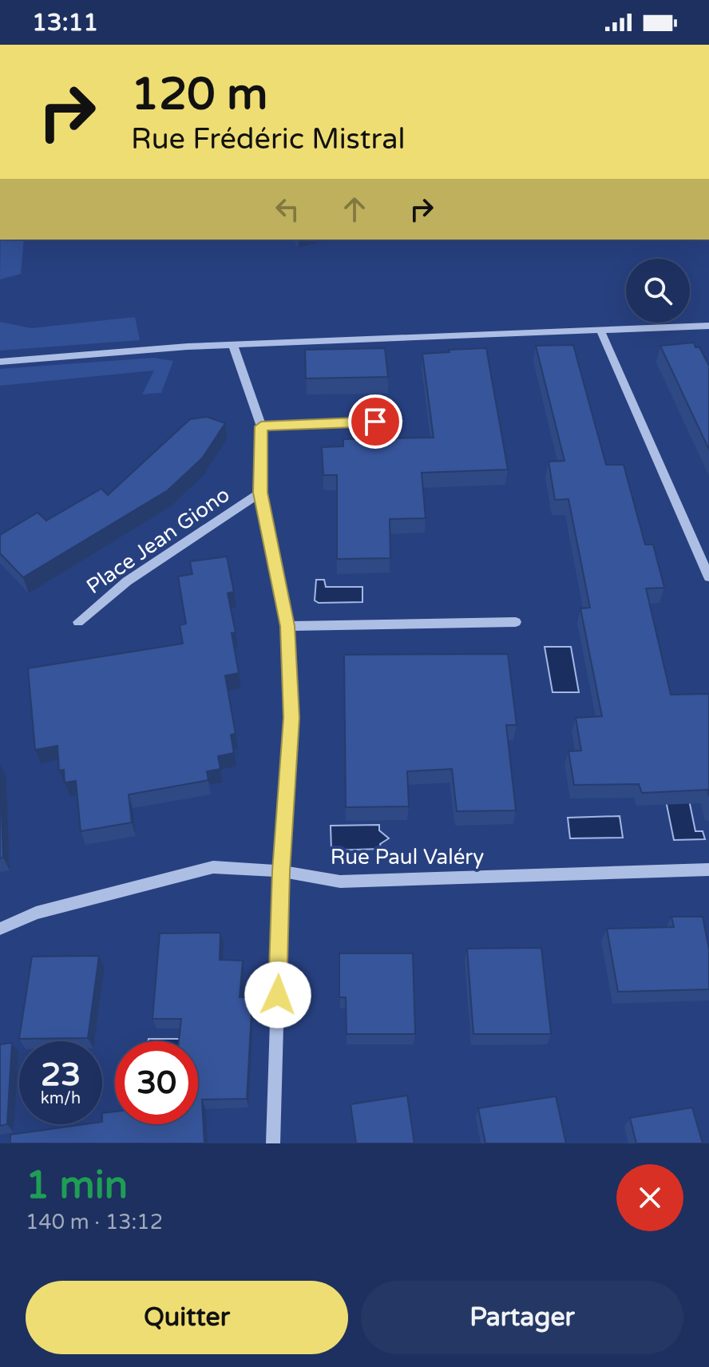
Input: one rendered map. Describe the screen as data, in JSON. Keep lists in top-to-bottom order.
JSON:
{
  "streets": {
    "street": ["Place Jean Giono", "Rue Paul Valéry"]
  },
  "page": {
    "status": "13:11",
    "turn": ["120 m", "Rue Frédéric Mistral"],
    "speed": "23 km/h",
    "limit": "30",
    "heading": ["1 min", "140 m · 13:12"],
    "buttons": ["Quitter", "Partager"]
  }
}
